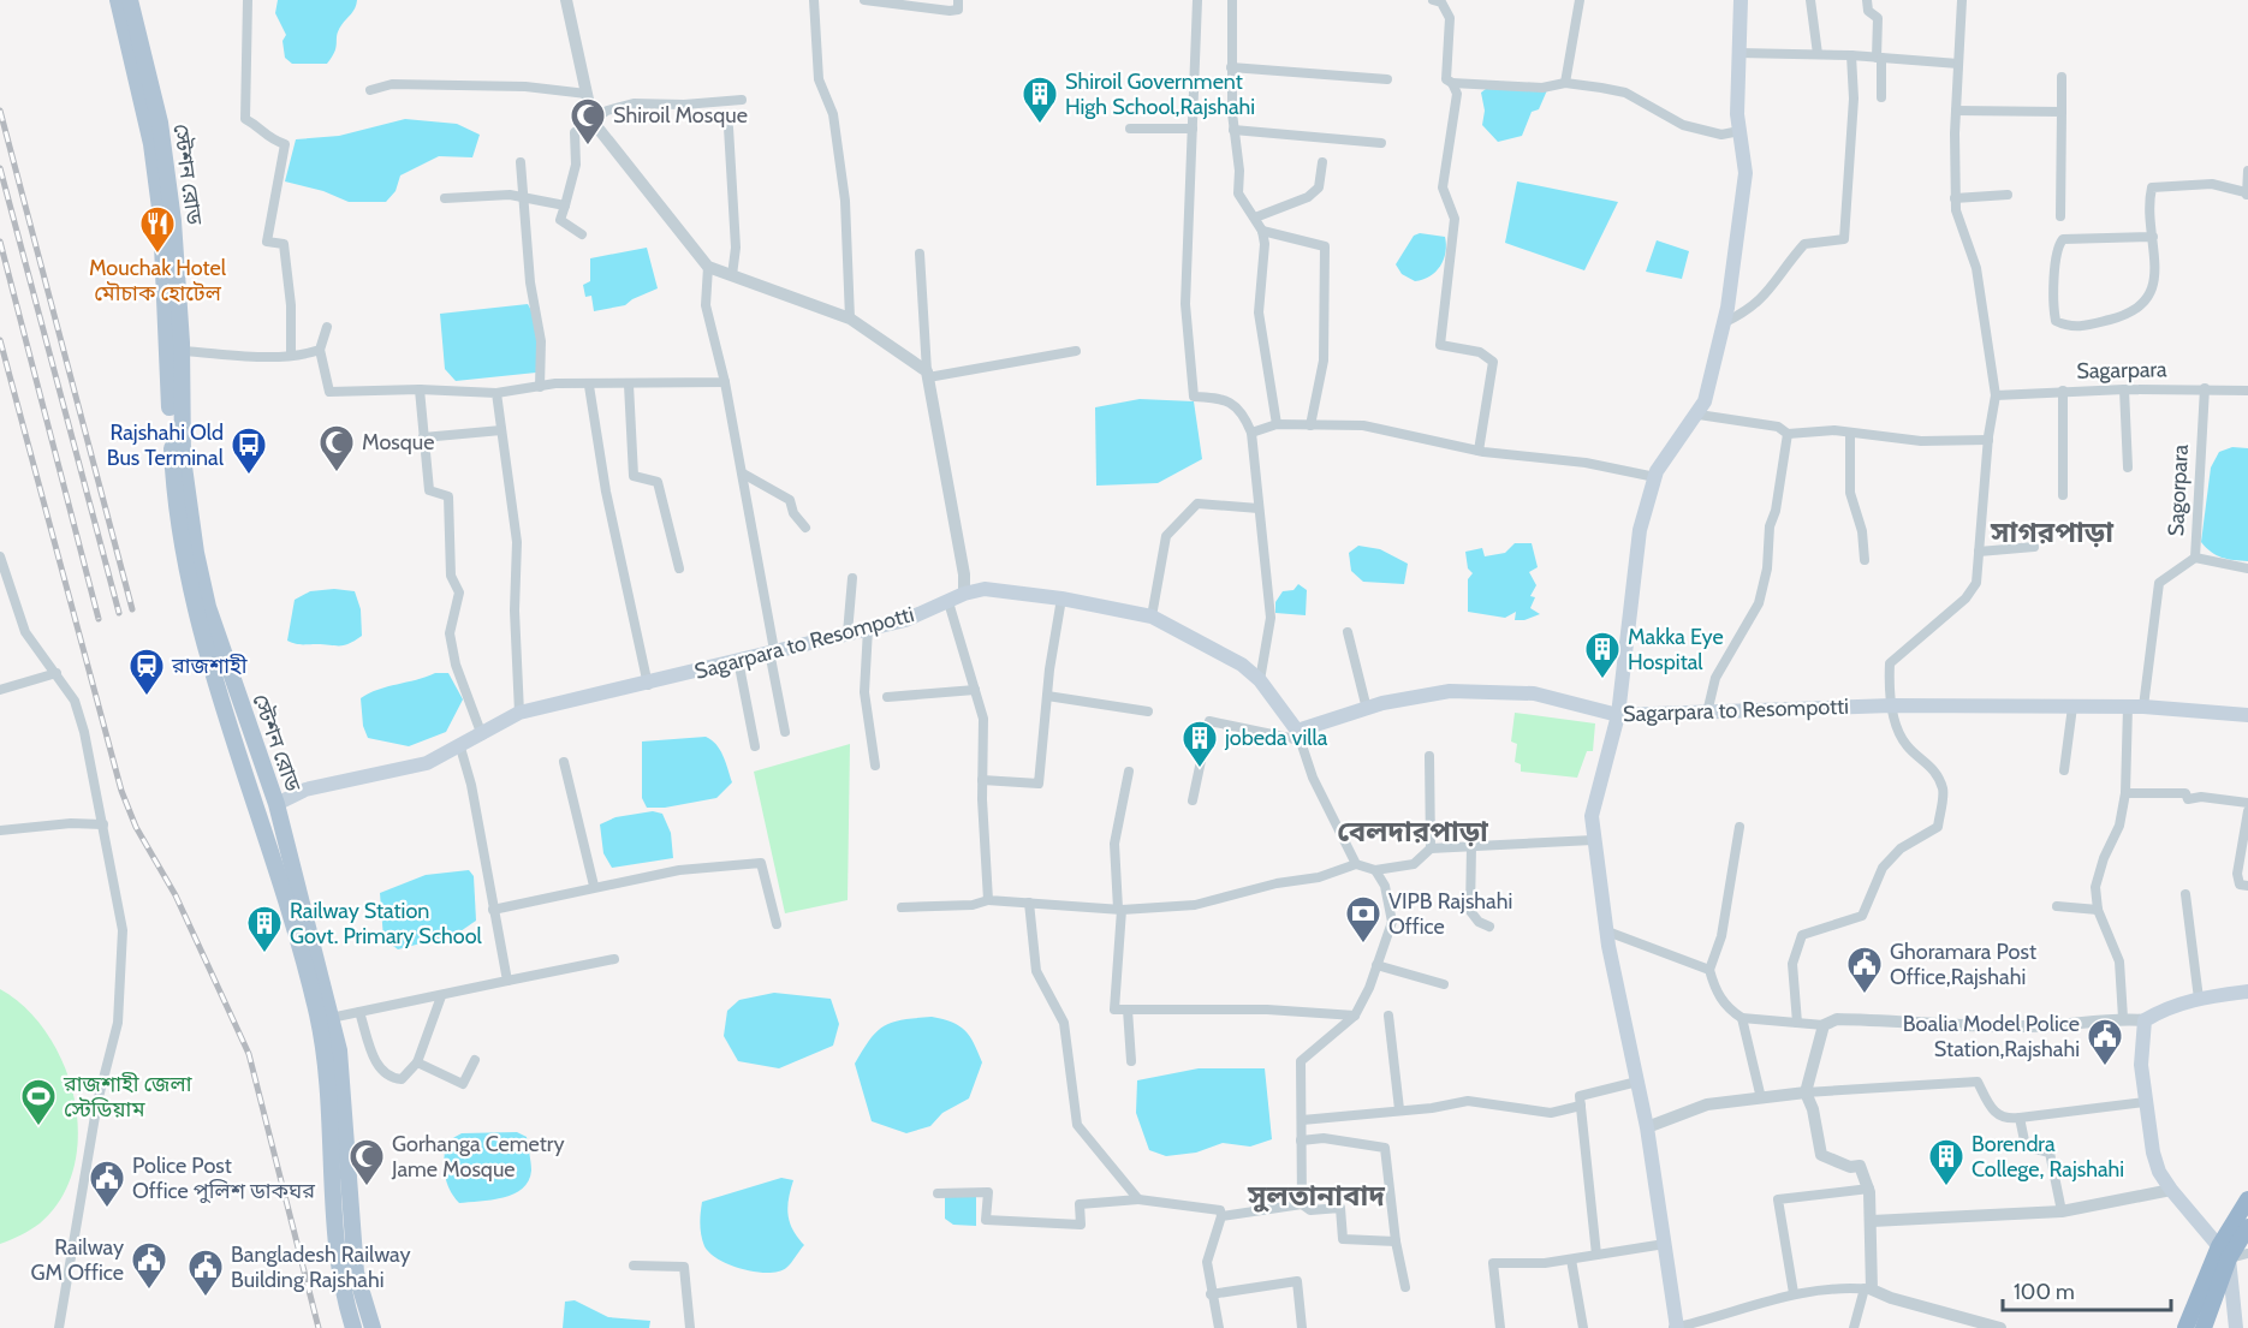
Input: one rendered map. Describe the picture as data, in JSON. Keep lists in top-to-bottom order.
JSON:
{
  "streets": {
    "main road": ["স্টেশন রোড", "Sagarpara to Resompotti"],
    "street": ["Sagarpara", "Sagorpara"]
  },
  "crossings": [
    ["স্টেশন রোড", "Sagarpara to Resompotti"],
    ["Sagarpara", "Sagorpara"],
    ["Sagorpara", "Sagarpara to Resompotti"]
  ],
  "districts": ["সাগরপাড়া", "বেলদারপাড়া", "সুলতানাবাদ"],
  "places": {
    "building": [
      "Shiroil Government High School,Rajshahi",
      "Makka Eye Hospital",
      "jobeda villa",
      "Railway Station Govt. Primary School",
      "Borendra College, Rajshahi"
    ],
    "mosque": ["Shiroil Mosque", "Mosque", "Gorhanga Cemetry Jame Mosque"],
    "restaurant": ["Mouchak Hotel মৌচাক হোটেল"],
    "bus stop": ["Rajshahi Old Bus Terminal"],
    "station": ["রাজশাহী"],
    "bank": ["VIPB Rajshahi Office"],
    "public building": [
      "Ghoramara Post Office,Rajshahi",
      "Boalia Model Police Station,Rajshahi",
      "Police Post Office পুলিশ ডাকঘর",
      "Railway GM Office",
      "Bangladesh Railway Building Rajshahi"
    ],
    "sports": ["রাজশাহী জেলা স্টেডিয়াম"]
  },
  "scale_bar": "100 m"
}
